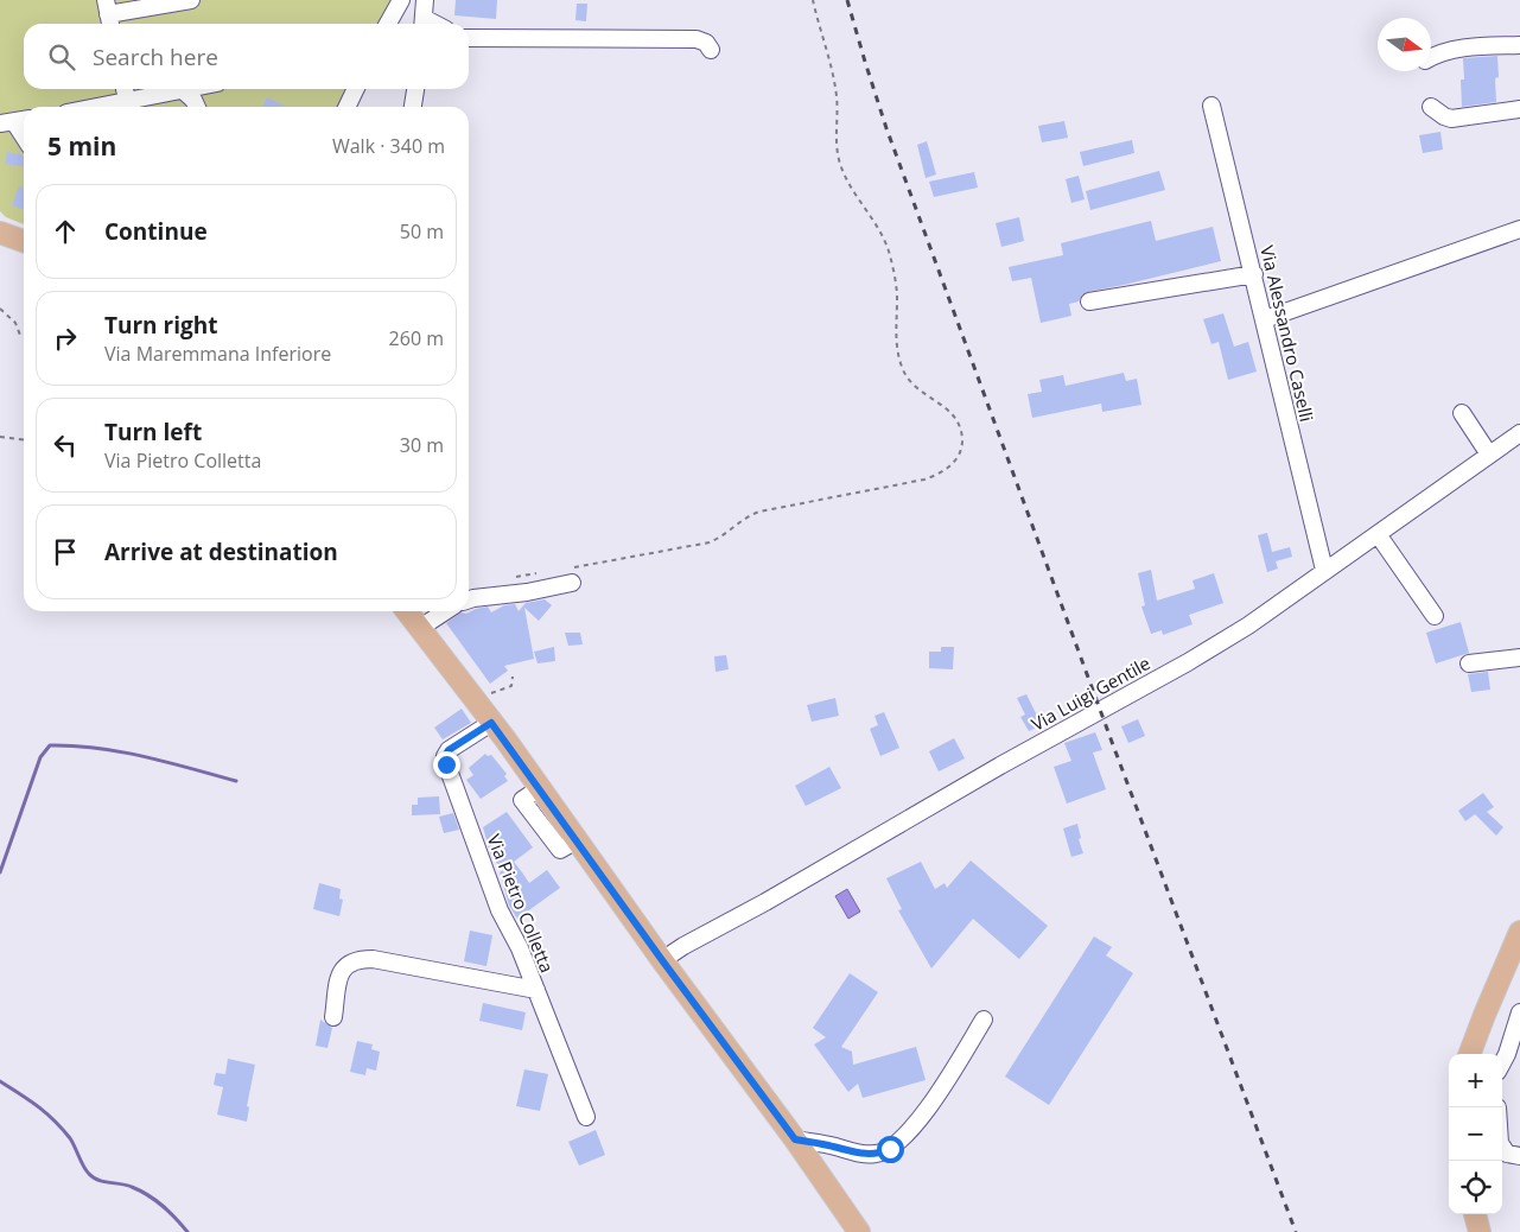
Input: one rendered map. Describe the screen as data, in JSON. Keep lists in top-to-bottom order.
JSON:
{
  "streets": {
    "street": ["Via Alessandro Caselli", "Via Luigi Gentile", "Via Pietro Colletta"]
  },
  "crossings": [
    ["Via Alessandro Caselli", "Via Luigi Gentile"]
  ],
  "north": "right",
  "page": {
    "search": "Search here",
    "heading": ["5 min", "Walk · 340 m"],
    "list": [
      ["Continue", "50 m"],
      ["Turn right", "Via Maremmana Inferiore", "260 m"],
      ["Turn left", "Via Pietro Colletta", "30 m"],
      "Arrive at destination"
    ],
    "map_buttons": ["+", "−"]
  }
}
